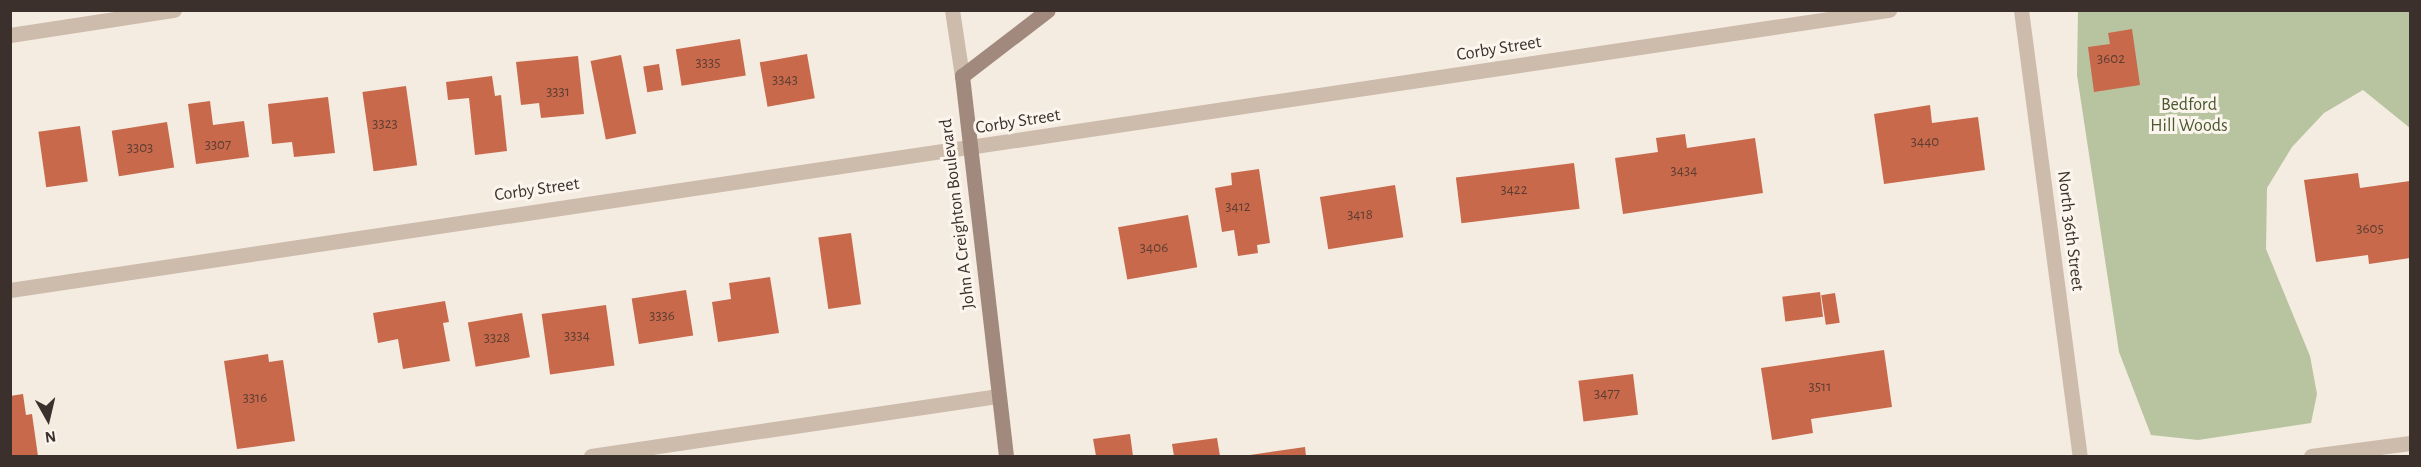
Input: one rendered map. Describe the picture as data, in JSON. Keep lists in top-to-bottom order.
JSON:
{
  "streets": {
    "street": ["Corby Street", "John A Creighton Boulevard", "North 36th Street"]
  },
  "crossings": [
    ["Corby Street", "John A Creighton Boulevard"]
  ],
  "parks": ["Bedford Hill Woods"],
  "house_numbers": [
    "3602",
    "3335",
    "3343",
    "3331",
    "3323",
    "3440",
    "3307",
    "3303",
    "3434",
    "3422",
    "3412",
    "3418",
    "3605",
    "3406",
    "3336",
    "3334",
    "3328",
    "3511",
    "3477",
    "3316"
  ],
  "north": "bottom"
}
